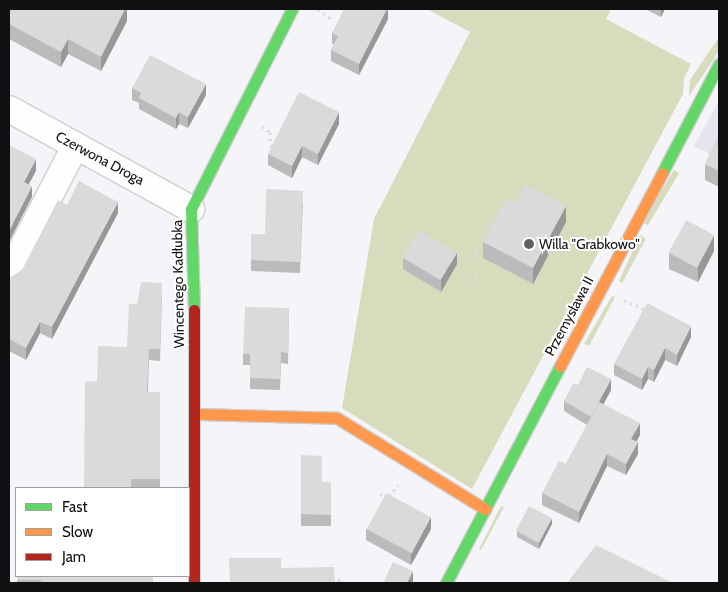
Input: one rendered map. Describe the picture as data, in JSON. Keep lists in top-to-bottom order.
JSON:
{
  "streets": {
    "street": ["Czerwona Droga", "Wincentego Kadłubka", "Przemysława II"]
  },
  "crossings": [
    ["Czerwona Droga", "Wincentego Kadłubka"]
  ],
  "places": ["Willa \"Grabkowo\""],
  "legend": ["Fast", "Slow", "Jam"]
}
